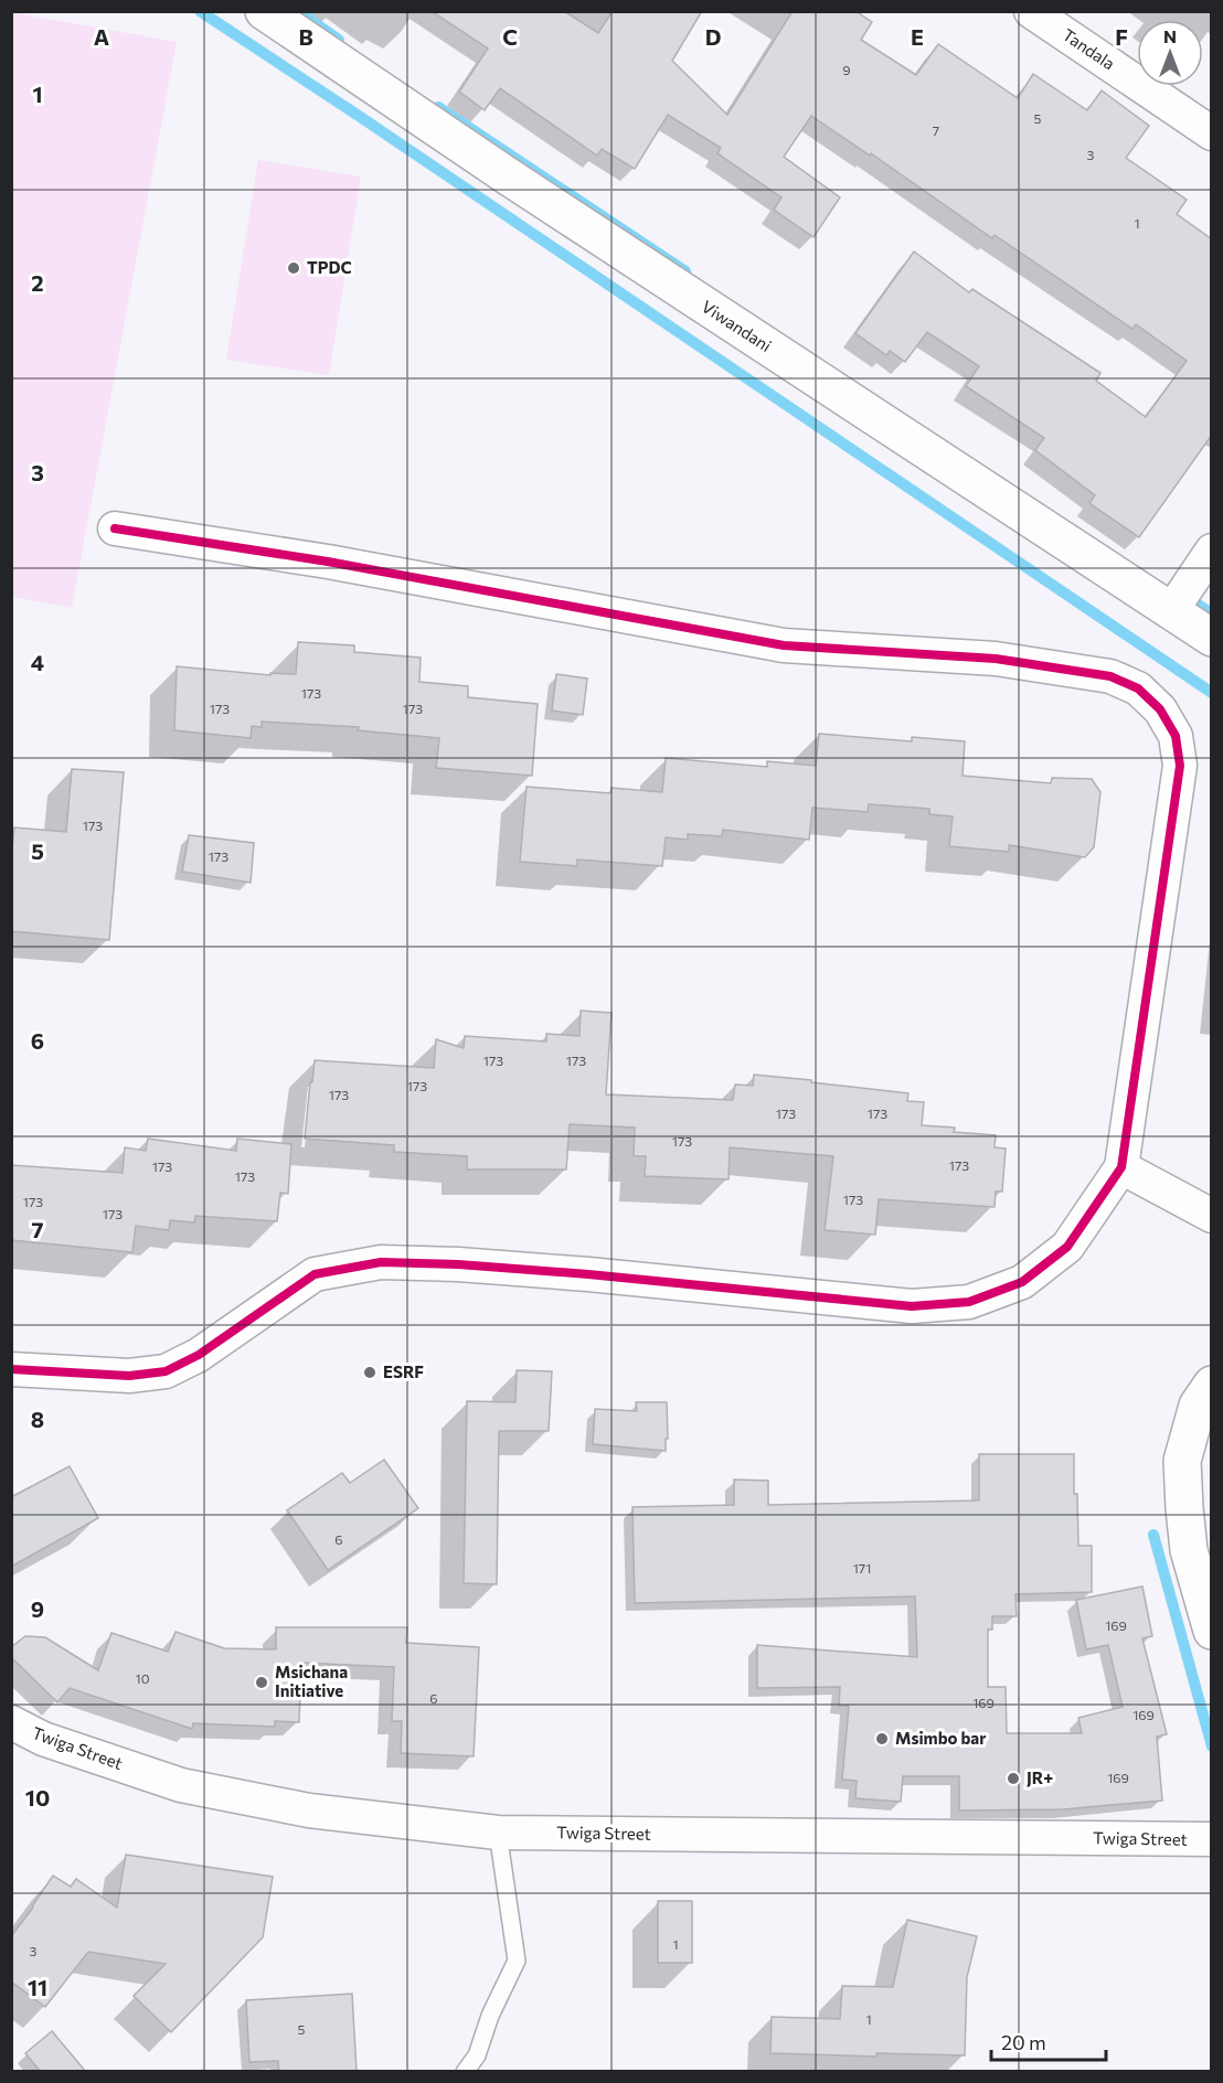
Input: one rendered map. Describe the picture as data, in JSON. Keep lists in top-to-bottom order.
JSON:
{
  "streets": {
    "street": ["Tandala", "Viwandani", "Twiga Street"]
  },
  "places": [
    "TPDC",
    "ESRF",
    "Msichana Initiative",
    "Msimbo bar",
    "JR+"
  ],
  "house_numbers": [
    "9",
    "5",
    "7",
    "3",
    "1",
    "173",
    "173",
    "173",
    "173",
    "173",
    "173",
    "173",
    "173",
    "173",
    "173",
    "173",
    "173",
    "173",
    "173",
    "173",
    "173",
    "173",
    "173",
    "6",
    "171",
    "169",
    "10",
    "6",
    "169",
    "169",
    "169",
    "1",
    "3",
    "1",
    "5"
  ],
  "scale_bar": "20 m",
  "north": "top",
  "grid": {
    "columns": [
      "A",
      "B",
      "C",
      "D",
      "E",
      "F"
    ],
    "rows": [
      "1",
      "2",
      "3",
      "4",
      "5",
      "6",
      "7",
      "8",
      "9",
      "10",
      "11"
    ]
  }
}
